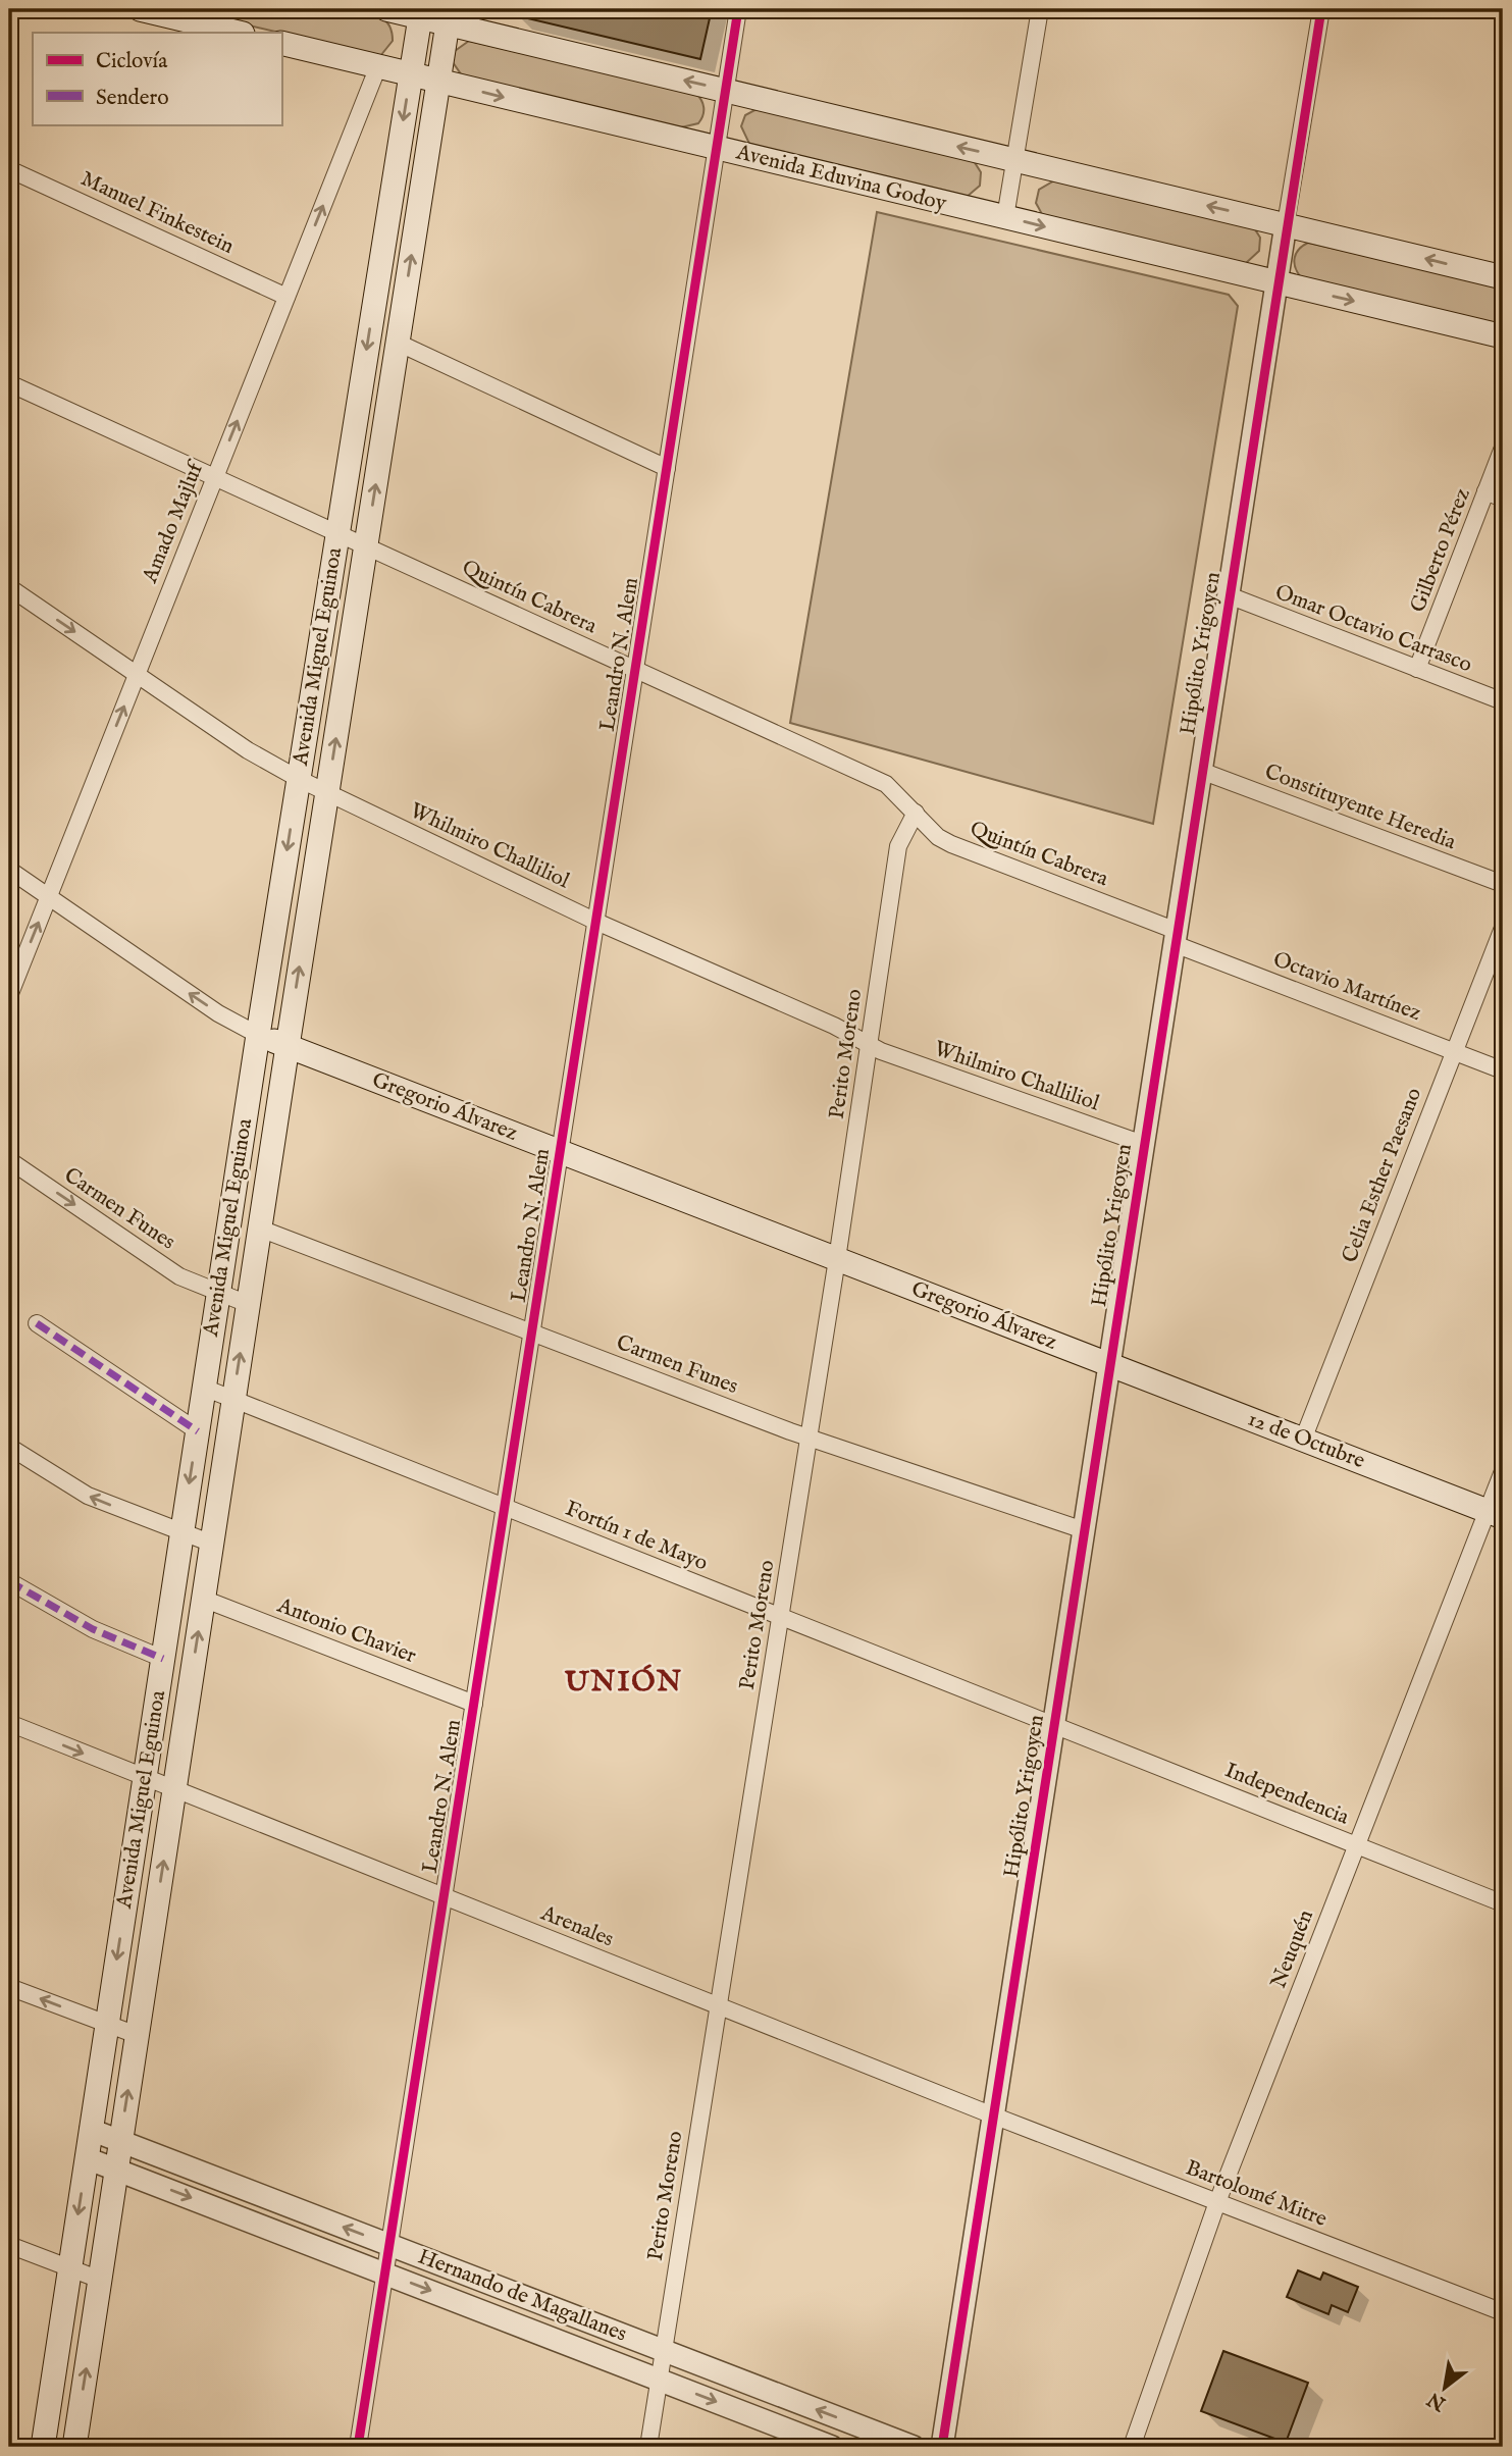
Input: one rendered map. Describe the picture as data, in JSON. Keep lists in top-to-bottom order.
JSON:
{
  "streets": {
    "main road": [
      "Avenida Eduvina Godoy",
      "Avenida Miguel Eguinoa",
      "Gregorio Álvarez",
      "12 de Octubre"
    ],
    "street": [
      "Manuel Finkestein",
      "Amado Majluf",
      "Gilberto Pérez",
      "Quintín Cabrera",
      "Omar Octavio Carrasco",
      "Hipólito Yrigoyen",
      "Leandro N. Alem",
      "Constituyente Heredia",
      "Whilmiro Challiliol",
      "Octavio Martínez",
      "Perito Moreno",
      "Celia Esther Paesano",
      "Carmen Funes",
      "Fortín 1 de Mayo",
      "Antonio Chavier",
      "Independencia",
      "Arenales",
      "Neuquén",
      "Bartolomé Mitre",
      "Hernando de Magallanes"
    ]
  },
  "crossings": [
    ["Avenida Eduvina Godoy", "Amado Majluf"],
    ["Avenida Eduvina Godoy", "Hipólito Yrigoyen"],
    ["Avenida Eduvina Godoy", "Leandro N. Alem"],
    ["Avenida Eduvina Godoy", "Avenida Miguel Eguinoa"],
    ["Manuel Finkestein", "Amado Majluf"],
    ["Amado Majluf", "Quintín Cabrera"],
    ["Amado Majluf", "Whilmiro Challiliol"],
    ["Amado Majluf", "Gregorio Álvarez"],
    ["Gilberto Pérez", "Omar Octavio Carrasco"],
    ["Quintín Cabrera", "Hipólito Yrigoyen"],
    ["Quintín Cabrera", "Leandro N. Alem"],
    ["Quintín Cabrera", "Avenida Miguel Eguinoa"],
    ["Quintín Cabrera", "Octavio Martínez"],
    ["Quintín Cabrera", "Perito Moreno"],
    ["Omar Octavio Carrasco", "Hipólito Yrigoyen"],
    ["Hipólito Yrigoyen", "Constituyente Heredia"],
    ["Hipólito Yrigoyen", "Whilmiro Challiliol"],
    ["Hipólito Yrigoyen", "Octavio Martínez"],
    ["Hipólito Yrigoyen", "Gregorio Álvarez"],
    ["Hipólito Yrigoyen", "Carmen Funes"],
    ["Hipólito Yrigoyen", "12 de Octubre"],
    ["Hipólito Yrigoyen", "Fortín 1 de Mayo"],
    ["Hipólito Yrigoyen", "Independencia"],
    ["Hipólito Yrigoyen", "Arenales"],
    ["Hipólito Yrigoyen", "Bartolomé Mitre"],
    ["Leandro N. Alem", "Whilmiro Challiliol"],
    ["Leandro N. Alem", "Gregorio Álvarez"],
    ["Leandro N. Alem", "Carmen Funes"],
    ["Leandro N. Alem", "Fortín 1 de Mayo"],
    ["Leandro N. Alem", "Antonio Chavier"],
    ["Leandro N. Alem", "Arenales"],
    ["Leandro N. Alem", "Hernando de Magallanes"],
    ["Avenida Miguel Eguinoa", "Whilmiro Challiliol"],
    ["Avenida Miguel Eguinoa", "Gregorio Álvarez"],
    ["Avenida Miguel Eguinoa", "Carmen Funes"],
    ["Avenida Miguel Eguinoa", "Fortín 1 de Mayo"],
    ["Avenida Miguel Eguinoa", "Antonio Chavier"],
    ["Avenida Miguel Eguinoa", "Arenales"],
    ["Avenida Miguel Eguinoa", "Hernando de Magallanes"],
    ["Whilmiro Challiliol", "Perito Moreno"],
    ["Octavio Martínez", "Celia Esther Paesano"],
    ["Perito Moreno", "Gregorio Álvarez"],
    ["Perito Moreno", "Carmen Funes"],
    ["Perito Moreno", "Fortín 1 de Mayo"],
    ["Perito Moreno", "Arenales"],
    ["Perito Moreno", "Hernando de Magallanes"],
    ["Gregorio Álvarez", "12 de Octubre"],
    ["Celia Esther Paesano", "12 de Octubre"],
    ["12 de Octubre", "Neuquén"],
    ["Fortín 1 de Mayo", "Independencia"],
    ["Independencia", "Neuquén"],
    ["Arenales", "Bartolomé Mitre"],
    ["Neuquén", "Bartolomé Mitre"]
  ],
  "one_way": ["Amado Majluf"],
  "districts": ["UNIÓN"],
  "legend": ["Ciclovía", "Sendero"],
  "north": "bottom left"
}
